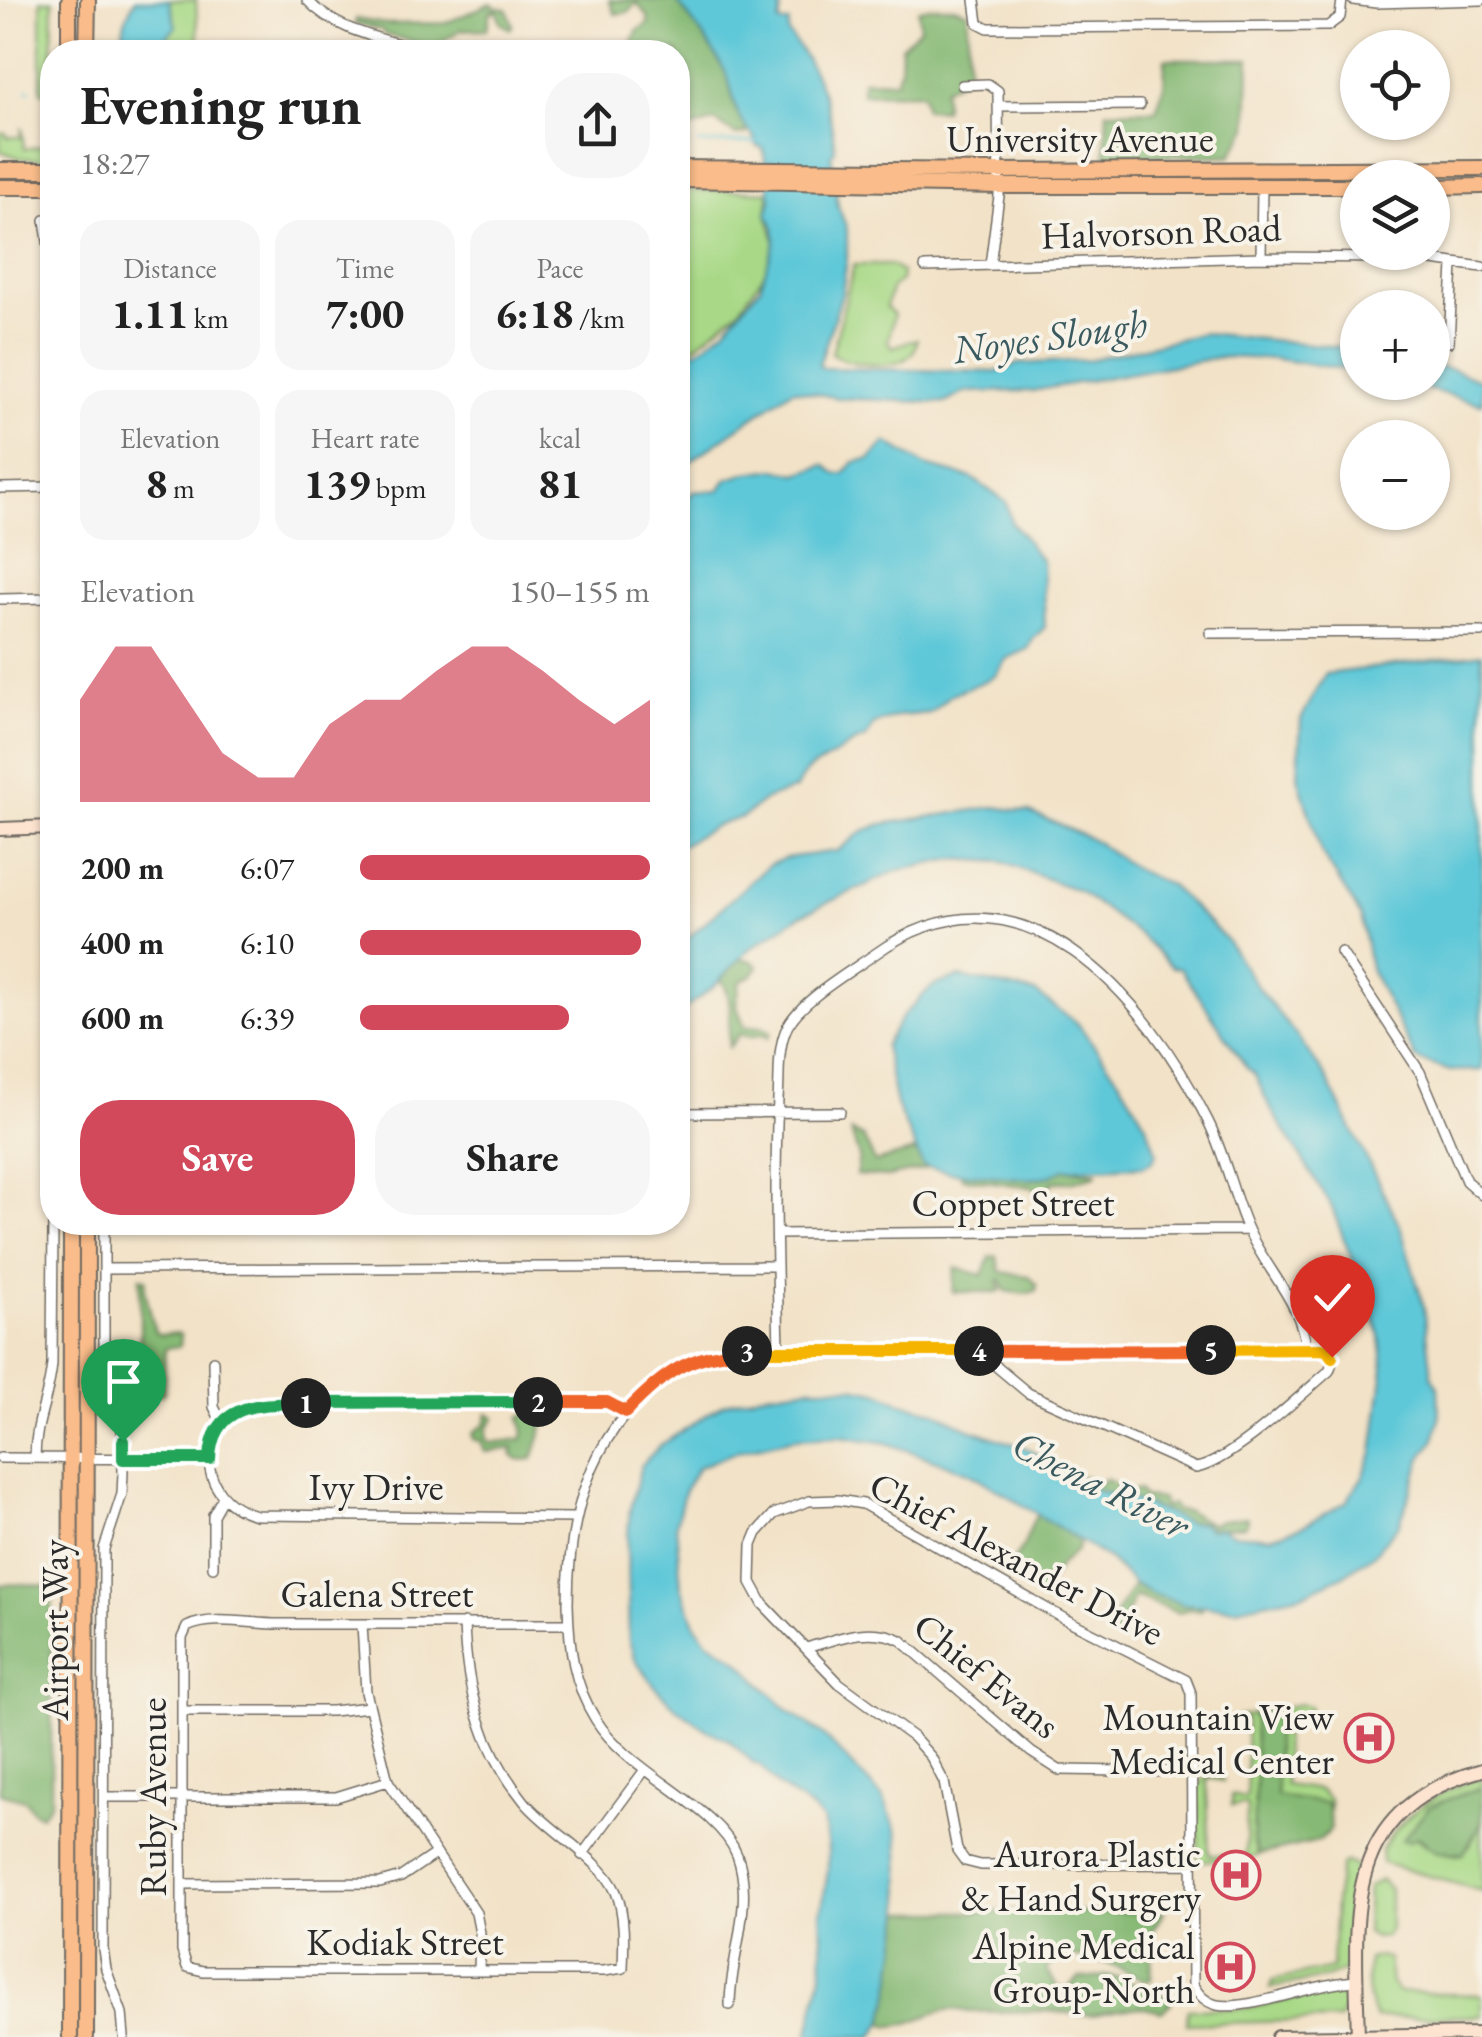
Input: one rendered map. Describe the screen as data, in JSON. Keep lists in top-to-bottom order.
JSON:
{
  "streets": {
    "main road": ["University Avenue", "Airport Way"],
    "street": [
      "Halvorson Road",
      "Coppet Street",
      "Ivy Drive",
      "Chief Alexander Drive",
      "Galena Street",
      "Chief Evans",
      "Ruby Avenue",
      "Kodiak Street"
    ]
  },
  "crossings": [
    ["Chief Alexander Drive", "Chief Evans"],
    ["Galena Street", "Ruby Avenue"],
    ["Ruby Avenue", "Kodiak Street"]
  ],
  "water": ["Noyes Slough", "Chena River"],
  "places": {
    "hospital": ["Mountain View Medical Center", "Aurora Plastic & Hand Surgery", "Alpine Medical Group-North"]
  },
  "page": {
    "map_buttons": ["+", "−"],
    "heading": ["Evening run", "18:27"],
    "stats": [
      ["Distance", "1.11 km"],
      ["Time", "7:00"],
      ["Pace", "6:18 /km"],
      ["Elevation", "8 m"],
      ["Heart rate", "139 bpm"],
      ["kcal", "81"]
    ],
    "chart": ["Elevation", "150–155 m"],
    "list": [
      {
        "name": "200 m",
        "note": "6:07"
      },
      {
        "name": "400 m",
        "note": "6:10"
      },
      {
        "name": "600 m",
        "note": "6:39"
      }
    ],
    "buttons": ["Save", "Share"],
    "pins": [
      "5",
      "3",
      "4",
      "2",
      "1"
    ]
  }
}
